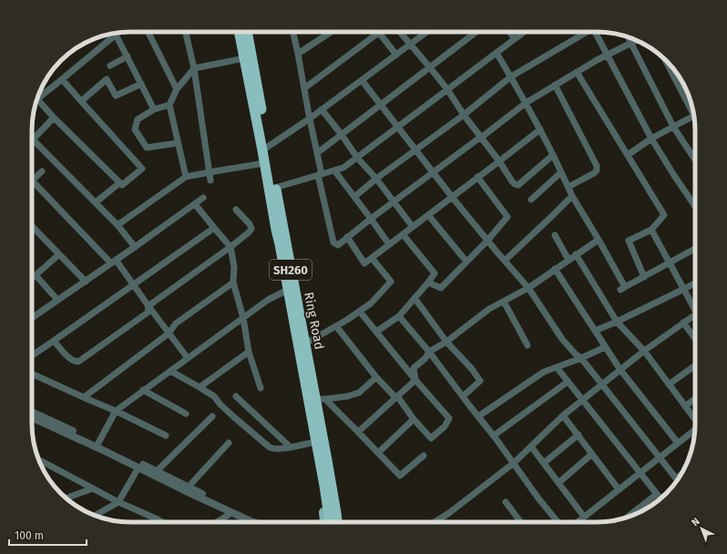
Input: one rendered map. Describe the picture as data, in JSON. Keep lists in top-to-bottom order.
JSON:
{
  "streets": {
    "highway": ["SH260", "Ring Road"]
  },
  "crossings": [
    ["SH260", "Ring Road"]
  ],
  "scale_bar": "100 m",
  "north": "top left"
}
